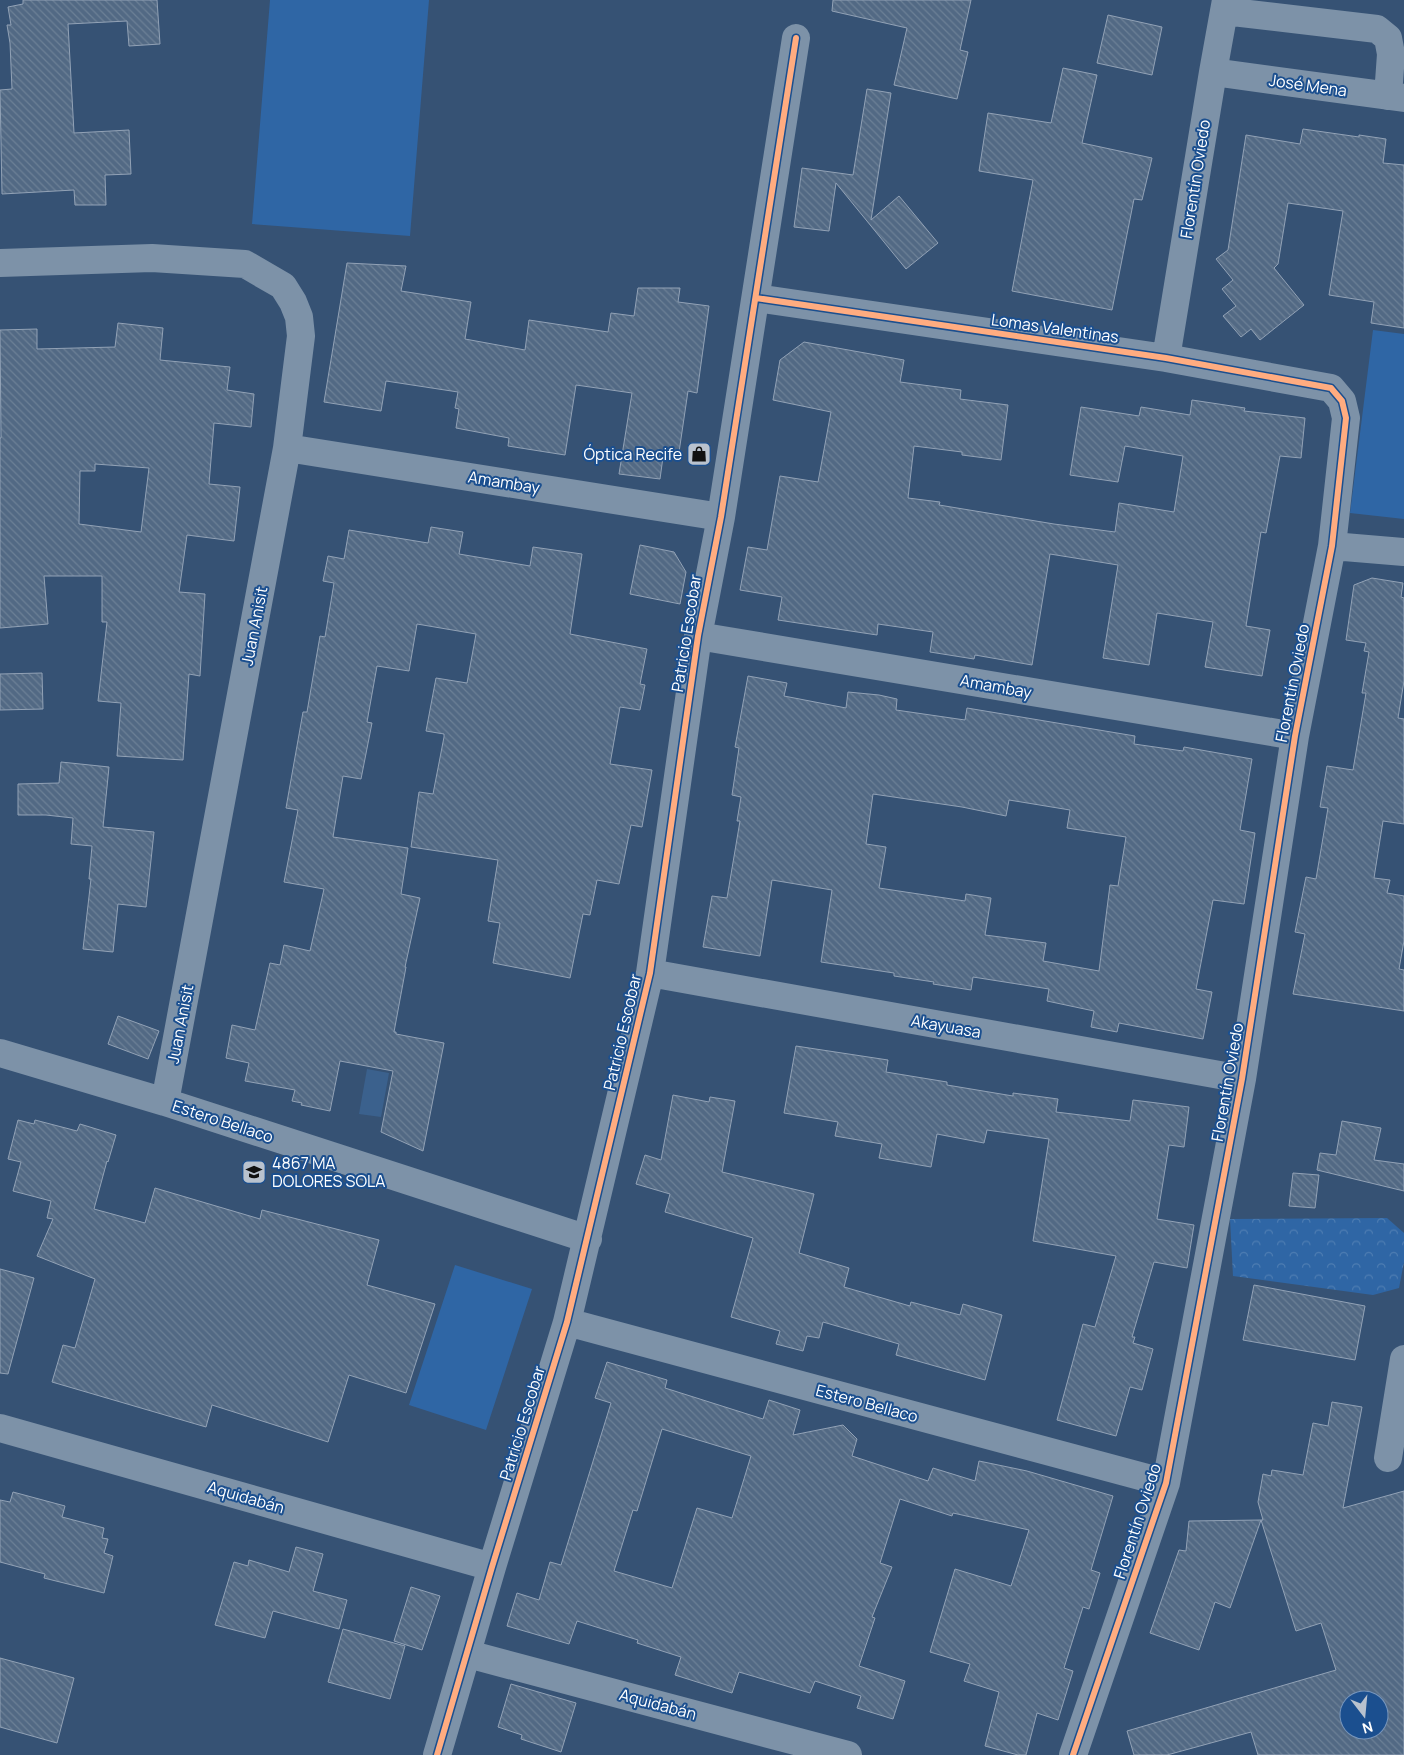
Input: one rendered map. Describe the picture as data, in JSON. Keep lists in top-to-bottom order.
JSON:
{
  "streets": {
    "street": [
      "José Mena",
      "Florentín Oviedo",
      "Lomas Valentinas",
      "Amambay",
      "Juan Anisit",
      "Patricio Escobar",
      "Akayuasa",
      "Estero Bellaco",
      "Aquidabán"
    ]
  },
  "crossings": [
    ["José Mena", "Florentín Oviedo"],
    ["Florentín Oviedo", "Lomas Valentinas"],
    ["Florentín Oviedo", "Amambay"],
    ["Florentín Oviedo", "Akayuasa"],
    ["Florentín Oviedo", "Estero Bellaco"],
    ["Lomas Valentinas", "Patricio Escobar"],
    ["Amambay", "Juan Anisit"],
    ["Amambay", "Patricio Escobar"],
    ["Juan Anisit", "Estero Bellaco"],
    ["Patricio Escobar", "Akayuasa"],
    ["Patricio Escobar", "Estero Bellaco"],
    ["Patricio Escobar", "Aquidabán"]
  ],
  "places": {
    "shop": ["Óptica Recife"],
    "school or university": ["4867 MA DOLORES SOLA"]
  },
  "north": "bottom"
}
